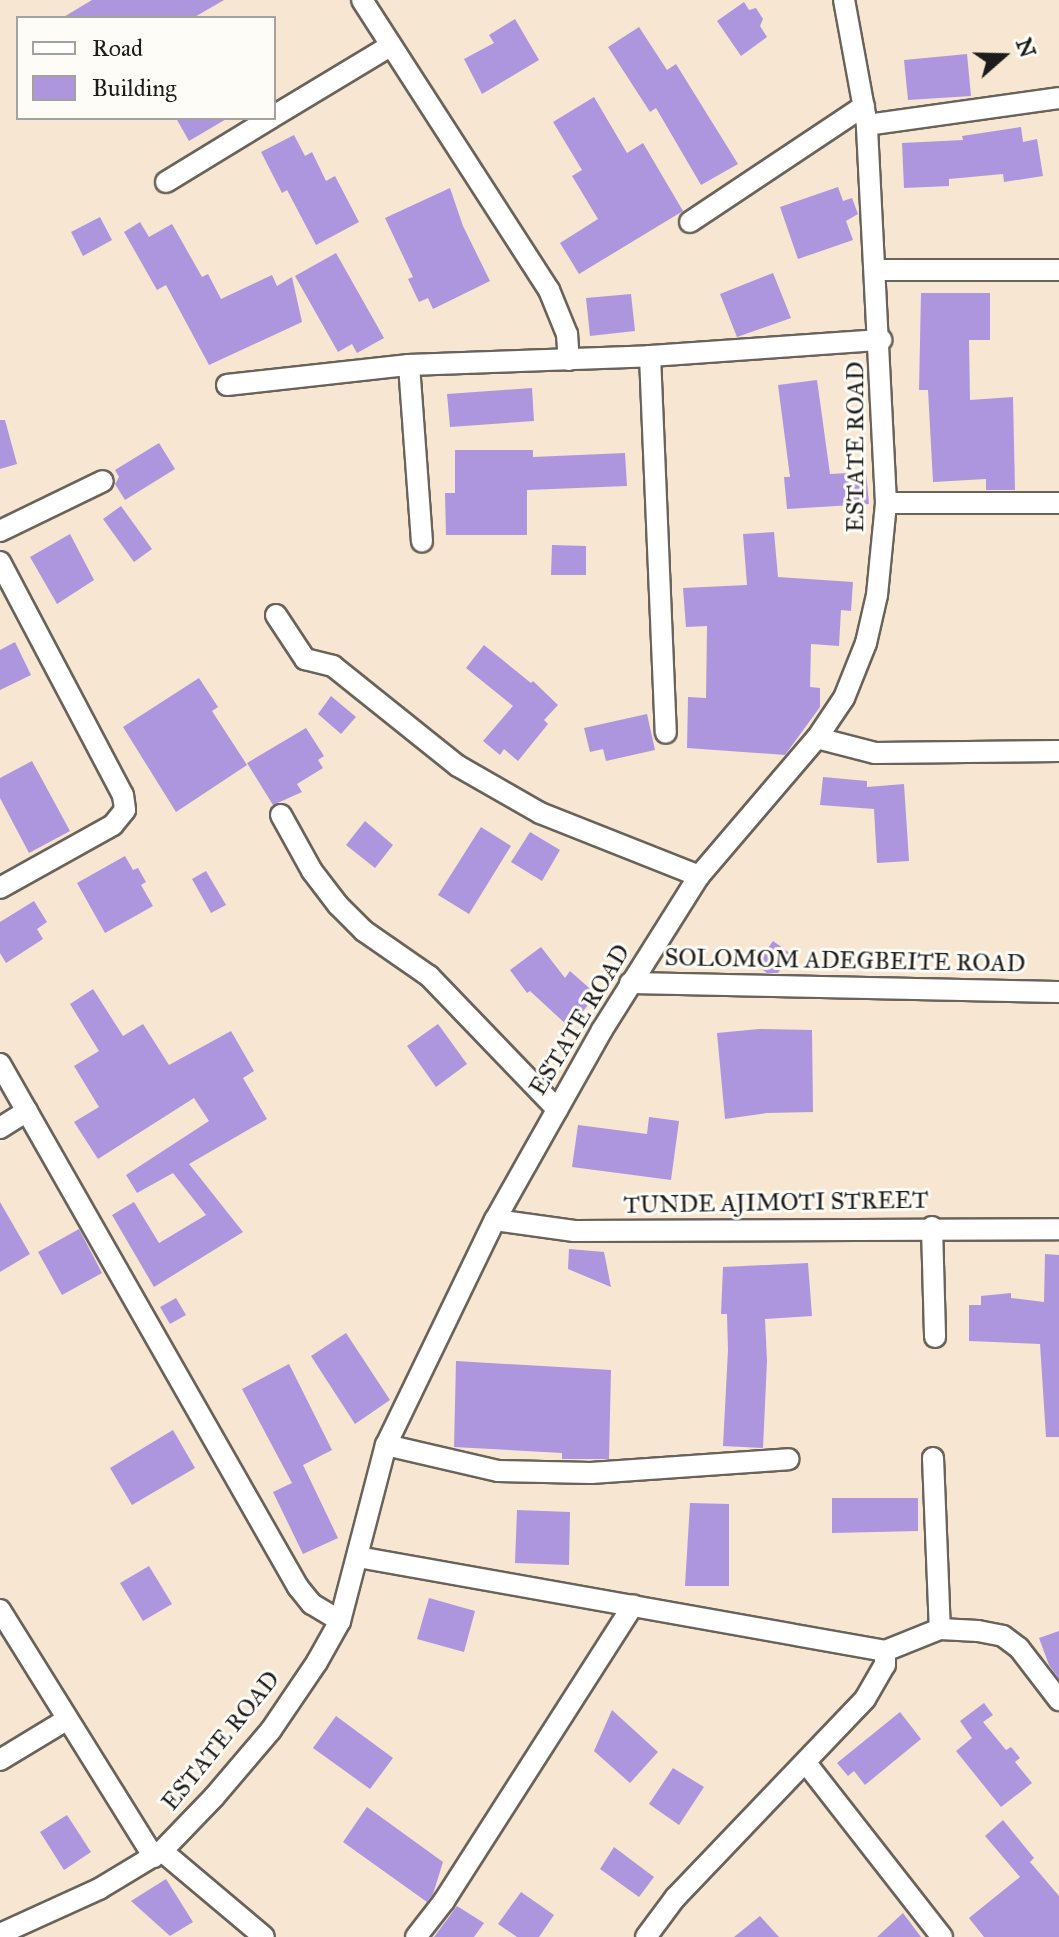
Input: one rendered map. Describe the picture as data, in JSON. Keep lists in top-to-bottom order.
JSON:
{
  "streets": {
    "street": ["ESTATE ROAD", "SOLOMOM ADEGBEITE ROAD", "TUNDE AJIMOTI STREET"]
  },
  "crossings": [
    ["ESTATE ROAD", "SOLOMOM ADEGBEITE ROAD"],
    ["ESTATE ROAD", "TUNDE AJIMOTI STREET"]
  ],
  "legend": ["Road", "Building"],
  "north": "right"
}
